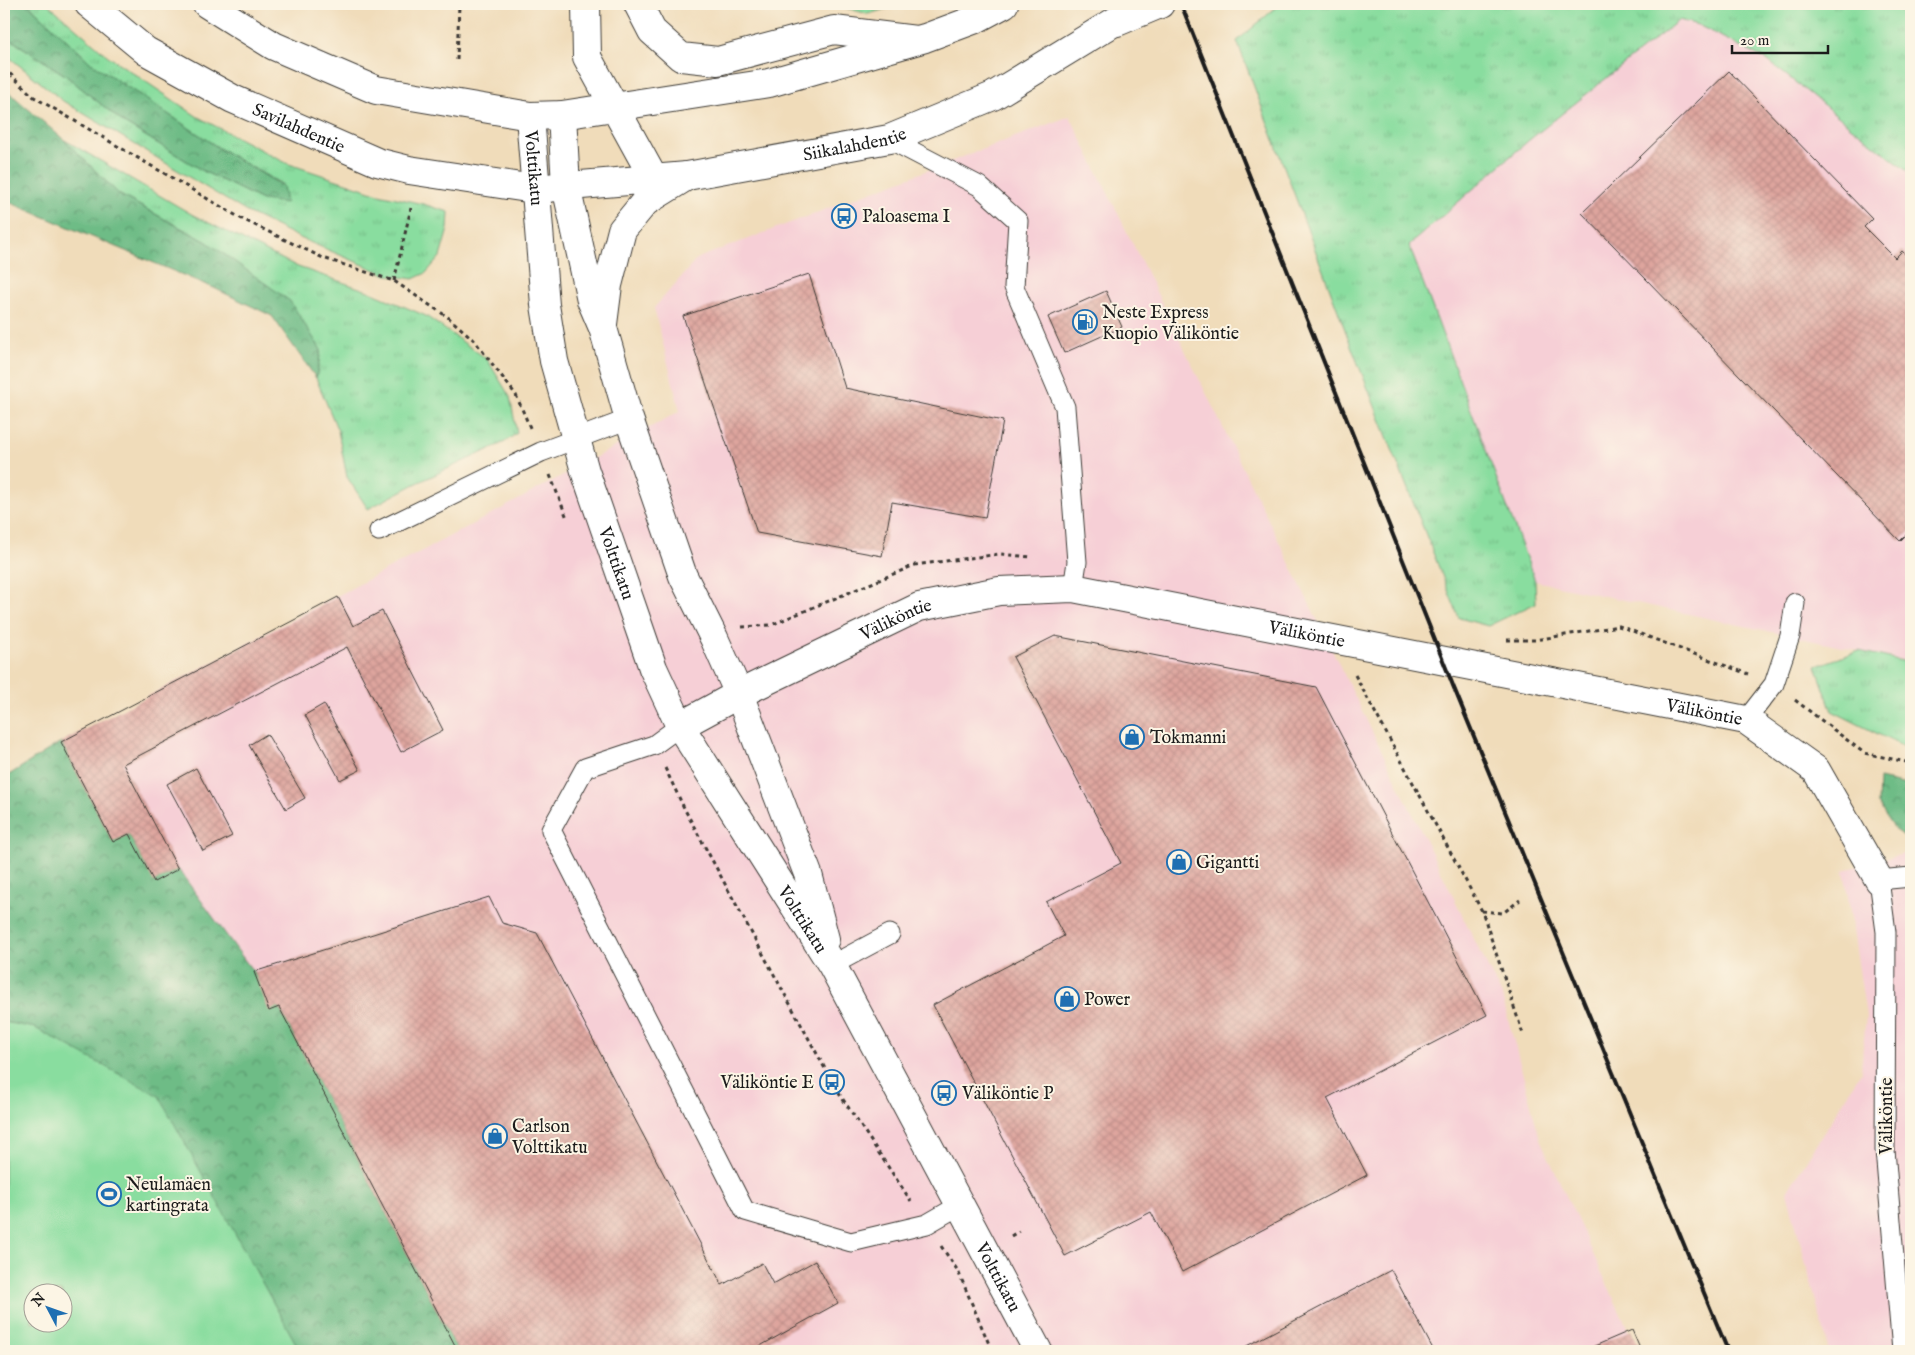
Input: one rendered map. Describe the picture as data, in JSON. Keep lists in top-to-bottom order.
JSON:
{
  "streets": {
    "main road": [
      "Savilahdentie",
      "Siikalahdentie",
      "Volttikatu",
      "Väliköntie"
    ]
  },
  "crossings": [
    ["Savilahdentie", "Siikalahdentie"],
    ["Savilahdentie", "Volttikatu"],
    ["Siikalahdentie", "Volttikatu"],
    ["Volttikatu", "Väliköntie"]
  ],
  "places": {
    "bus stop": ["Paloasema I", "Väliköntie E", "Väliköntie P"],
    "fuel station": ["Neste Express Kuopio Väliköntie"],
    "shop": [
      "Tokmanni",
      "Gigantti",
      "Power",
      "Carlson Volttikatu"
    ],
    "sports": ["Neulamäen kartingrata"]
  },
  "scale_bar": "20 m",
  "north": "top left"
}
